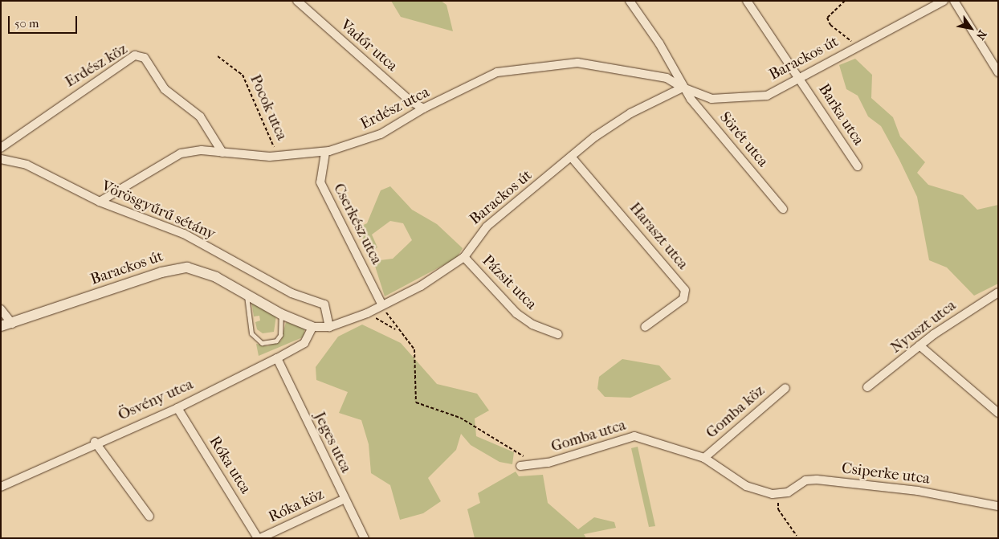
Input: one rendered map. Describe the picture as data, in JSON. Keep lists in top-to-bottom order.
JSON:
{
  "streets": {
    "street": [
      "Vadőr utca",
      "Barackos út",
      "Erdész köz",
      "Erdész utca",
      "Barka utca",
      "Sörét utca",
      "Vörösgyűrű sétány",
      "Cserkész utca",
      "Haraszt utca",
      "Pázsit utca",
      "Nyuszt utca",
      "Ösvény utca",
      "Gomba köz",
      "Gomba utca",
      "Jeges utca",
      "Róka utca",
      "Csiperke utca",
      "Róka köz"
    ],
    "path": ["Pocok utca"]
  },
  "crossings": [
    ["Vadőr utca", "Erdész utca"],
    ["Barackos út", "Erdész utca"],
    ["Barackos út", "Barka utca"],
    ["Barackos út", "Sörét utca"],
    ["Barackos út", "Vörösgyűrű sétány"],
    ["Barackos út", "Cserkész utca"],
    ["Barackos út", "Haraszt utca"],
    ["Barackos út", "Pázsit utca"],
    ["Barackos út", "Ösvény utca"],
    ["Erdész köz", "Erdész utca"],
    ["Pocok utca", "Erdész utca"],
    ["Erdész utca", "Sörét utca"],
    ["Erdész utca", "Vörösgyűrű sétány"],
    ["Erdész utca", "Cserkész utca"],
    ["Ösvény utca", "Jeges utca"],
    ["Ösvény utca", "Róka utca"],
    ["Gomba köz", "Gomba utca"],
    ["Gomba utca", "Csiperke utca"],
    ["Jeges utca", "Róka köz"],
    ["Róka utca", "Róka köz"]
  ],
  "scale_bar": "50 m",
  "north": "bottom right"
}
